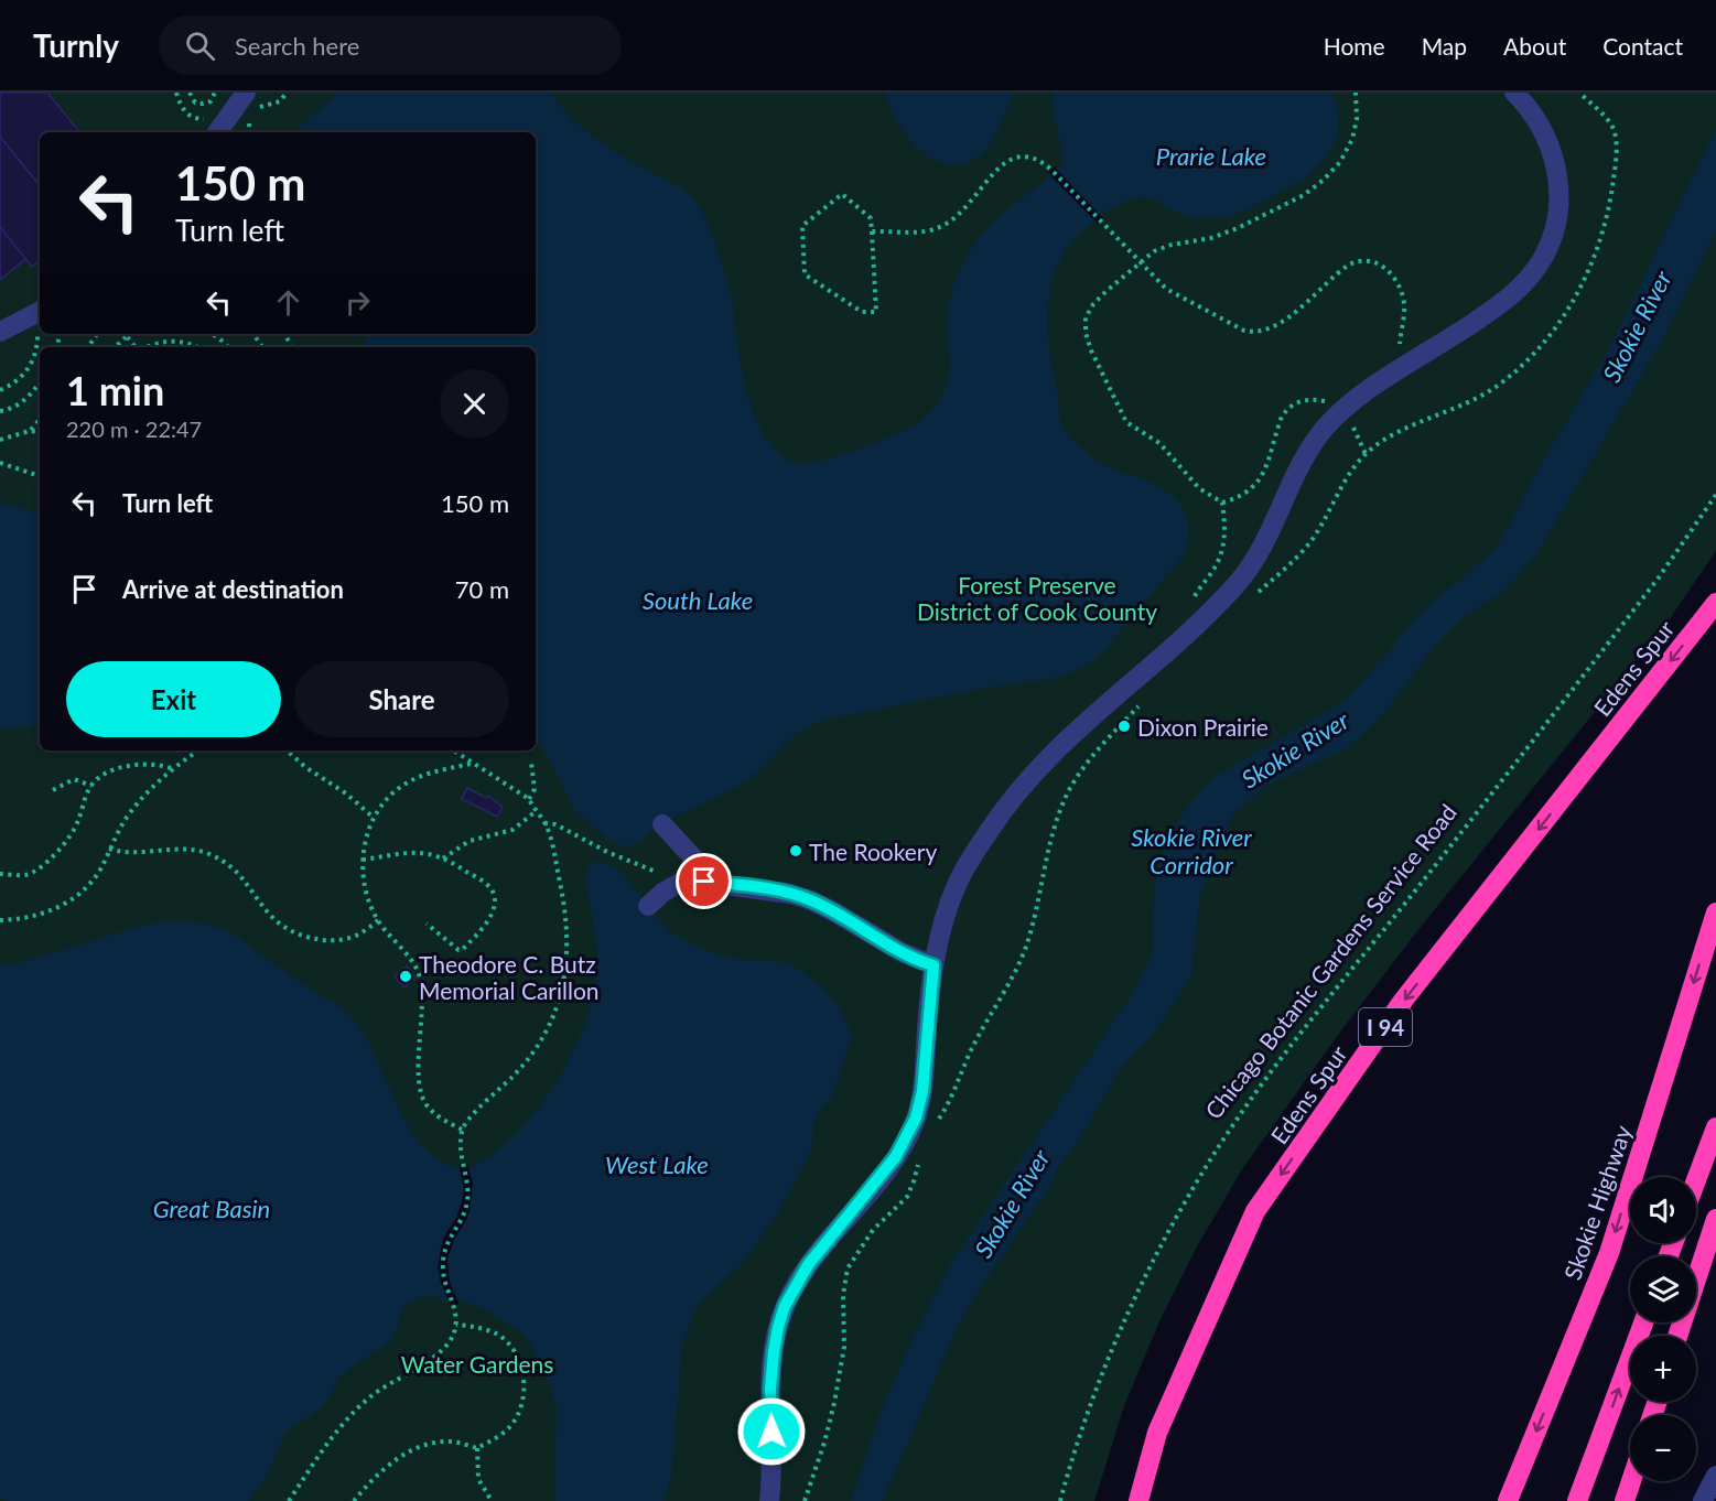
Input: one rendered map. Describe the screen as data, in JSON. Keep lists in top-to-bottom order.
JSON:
{
  "streets": {
    "highway": ["Edens Spur", "I 94", "Skokie Highway"],
    "path": ["Chicago Botanic Gardens Service Road"]
  },
  "one_way": ["Edens Spur"],
  "water": [
    "Prarie Lake",
    "Skokie River",
    "South Lake",
    "Skokie River Corridor",
    "West Lake",
    "Great Basin"
  ],
  "parks": ["Forest Preserve District of Cook County", "Water Gardens"],
  "places": ["Dixon Prairie", "The Rookery", "Theodore C. Butz Memorial Carillon"],
  "page": {
    "header": "Turnly",
    "search": "Search here",
    "nav": [
      "Home",
      "Map",
      "About",
      "Contact"
    ],
    "turn": ["150 m", "Turn left"],
    "heading": ["1 min", "220 m · 22:47"],
    "list": [
      {
        "name": "Turn left",
        "value": "150 m"
      },
      {
        "name": "Arrive at destination",
        "value": "70 m"
      }
    ],
    "buttons": ["Exit", "Share"],
    "map_buttons": ["+", "−"]
  }
}
